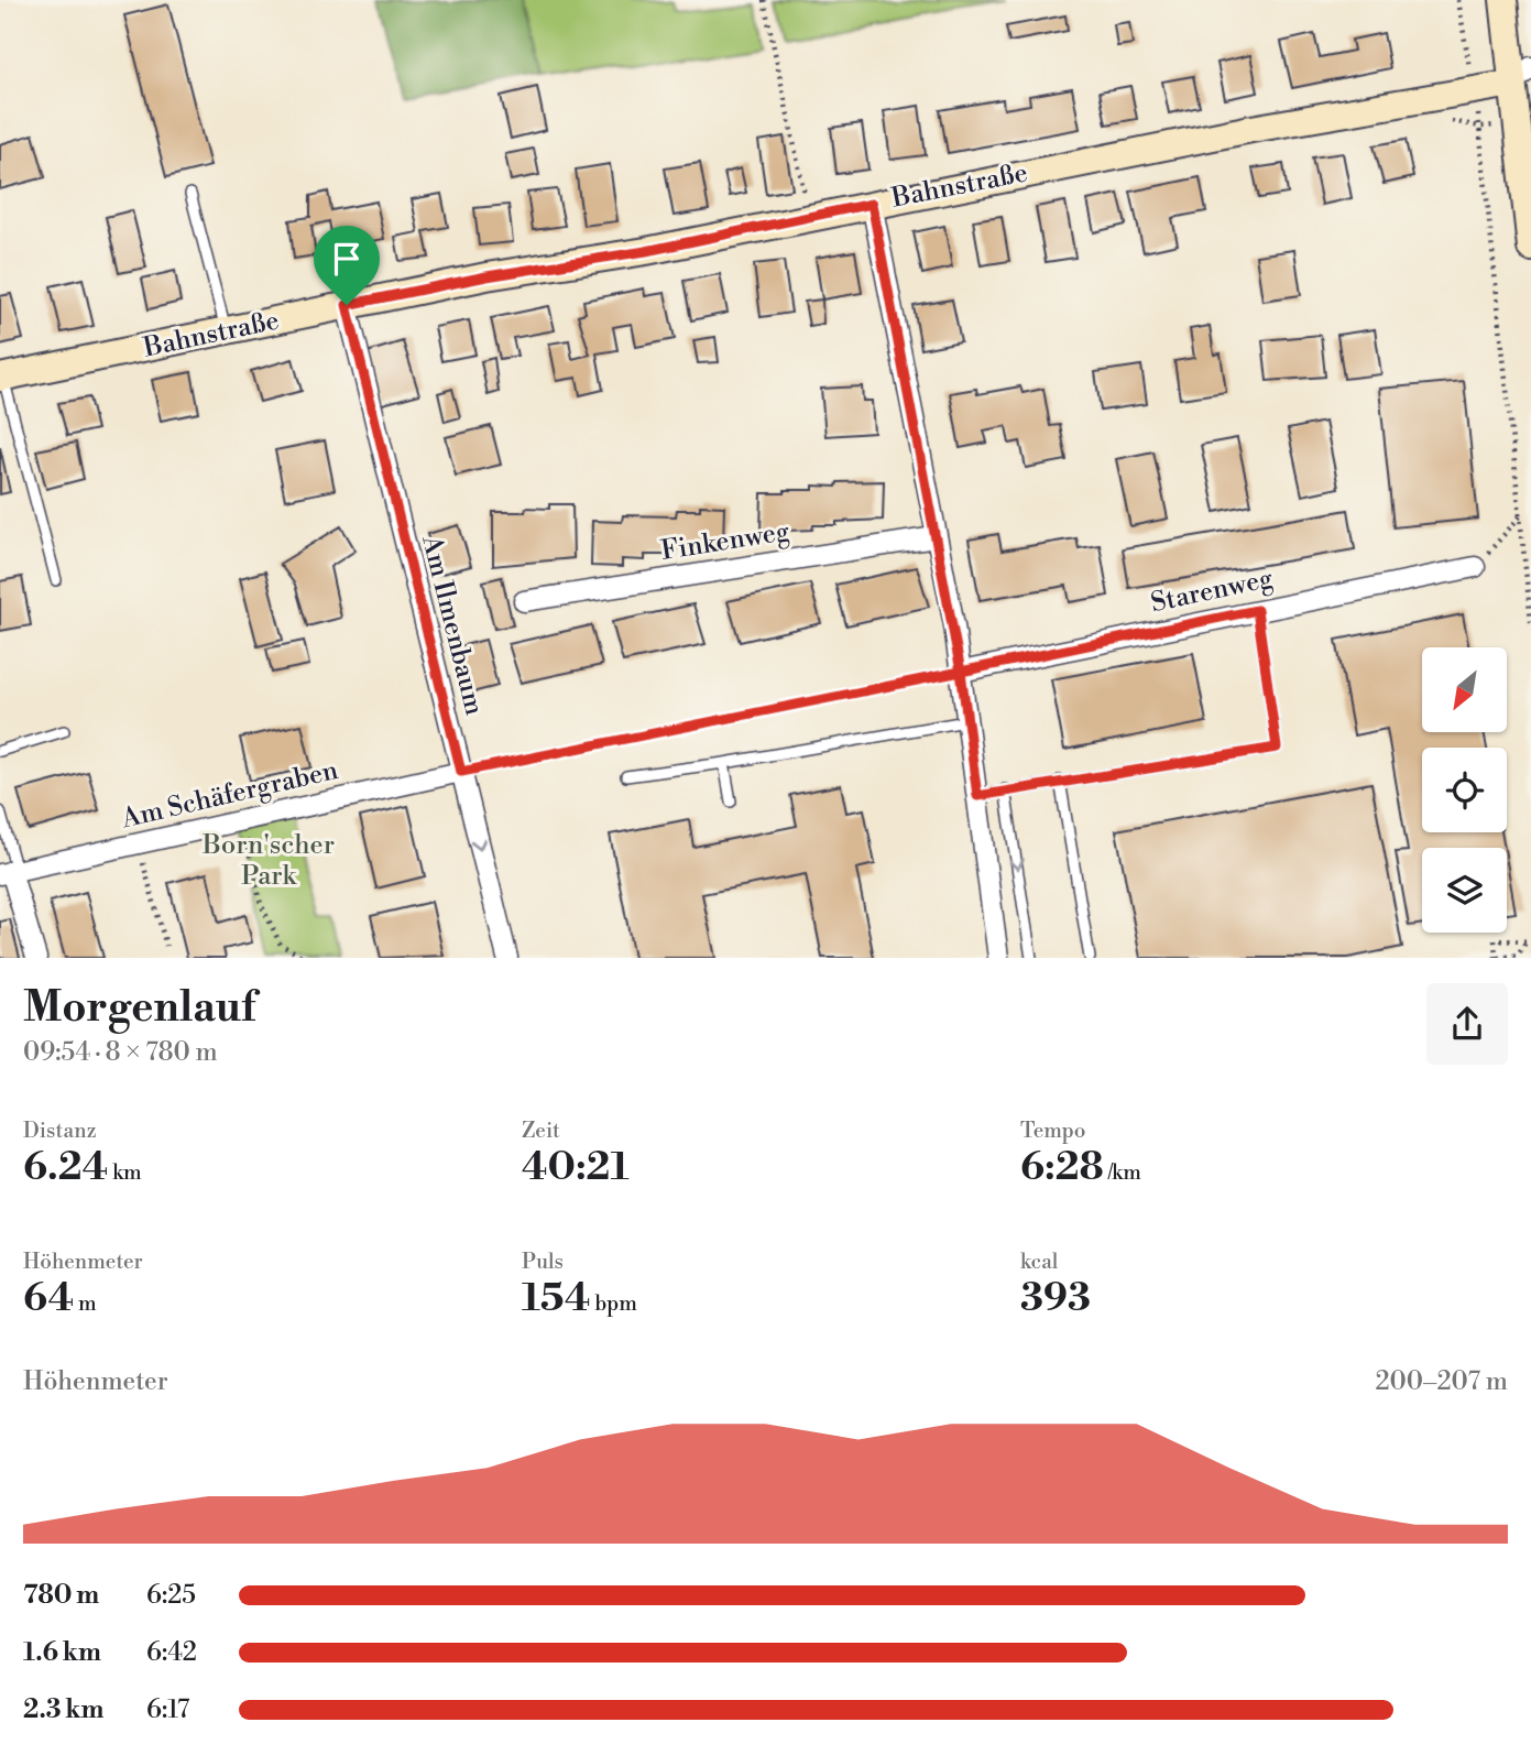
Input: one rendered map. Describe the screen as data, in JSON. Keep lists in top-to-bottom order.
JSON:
{
  "streets": {
    "street": [
      "Bahnstraße",
      "Finkenweg",
      "Starenweg",
      "Am Ilmenbaum",
      "Am Schäfergraben"
    ]
  },
  "crossings": [
    ["Bahnstraße", "Am Ilmenbaum"],
    ["Am Ilmenbaum", "Am Schäfergraben"]
  ],
  "parks": ["Born'scher Park"],
  "north": "bottom left",
  "page": {
    "heading": ["Morgenlauf", "09:54 · 8 × 780 m"],
    "stats": [
      ["Distanz", "6.24 km"],
      ["Zeit", "40:21"],
      ["Tempo", "6:28 /km"],
      ["Höhenmeter", "64 m"],
      ["Puls", "154 bpm"],
      ["kcal", "393"]
    ],
    "chart": ["Höhenmeter", "200–207 m"],
    "list": [
      {
        "name": "780 m",
        "note": "6:25"
      },
      {
        "name": "1.6 km",
        "note": "6:42"
      },
      {
        "name": "2.3 km",
        "note": "6:17"
      }
    ]
  }
}
